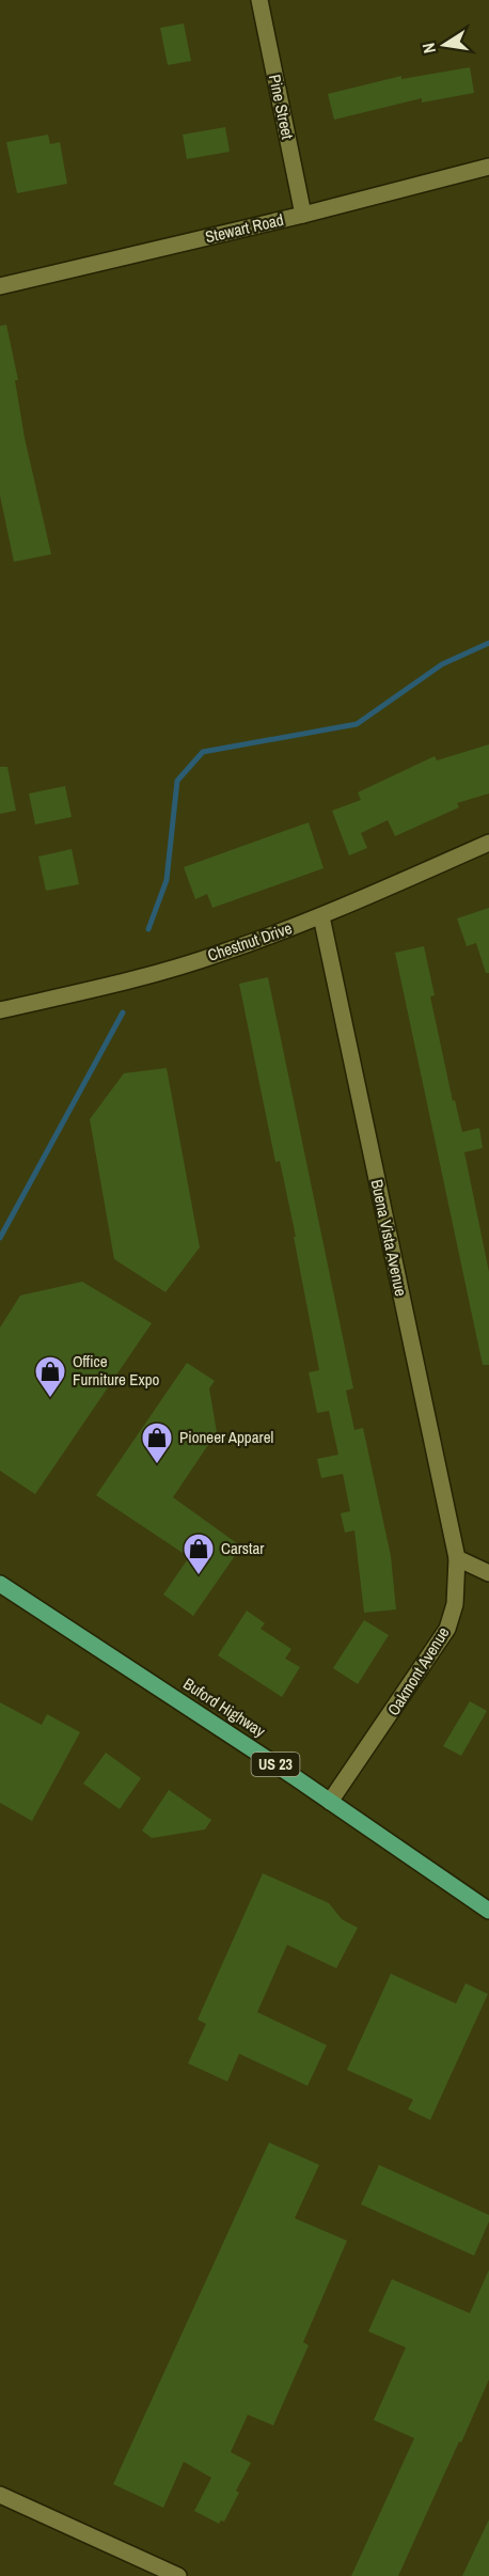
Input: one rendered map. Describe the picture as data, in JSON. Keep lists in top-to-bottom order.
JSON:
{
  "streets": {
    "main road": ["Buford Highway", "US 23"],
    "street": [
      "Pine Street",
      "Stewart Road",
      "Chestnut Drive",
      "Buena Vista Avenue",
      "Oakmont Avenue"
    ]
  },
  "crossings": [
    ["Pine Street", "Stewart Road"],
    ["Chestnut Drive", "Buena Vista Avenue"],
    ["Buena Vista Avenue", "Oakmont Avenue"],
    ["Oakmont Avenue", "Buford Highway"]
  ],
  "places": {
    "shop": ["Office Furniture Expo", "Pioneer Apparel", "Carstar"]
  },
  "north": "left"
}
